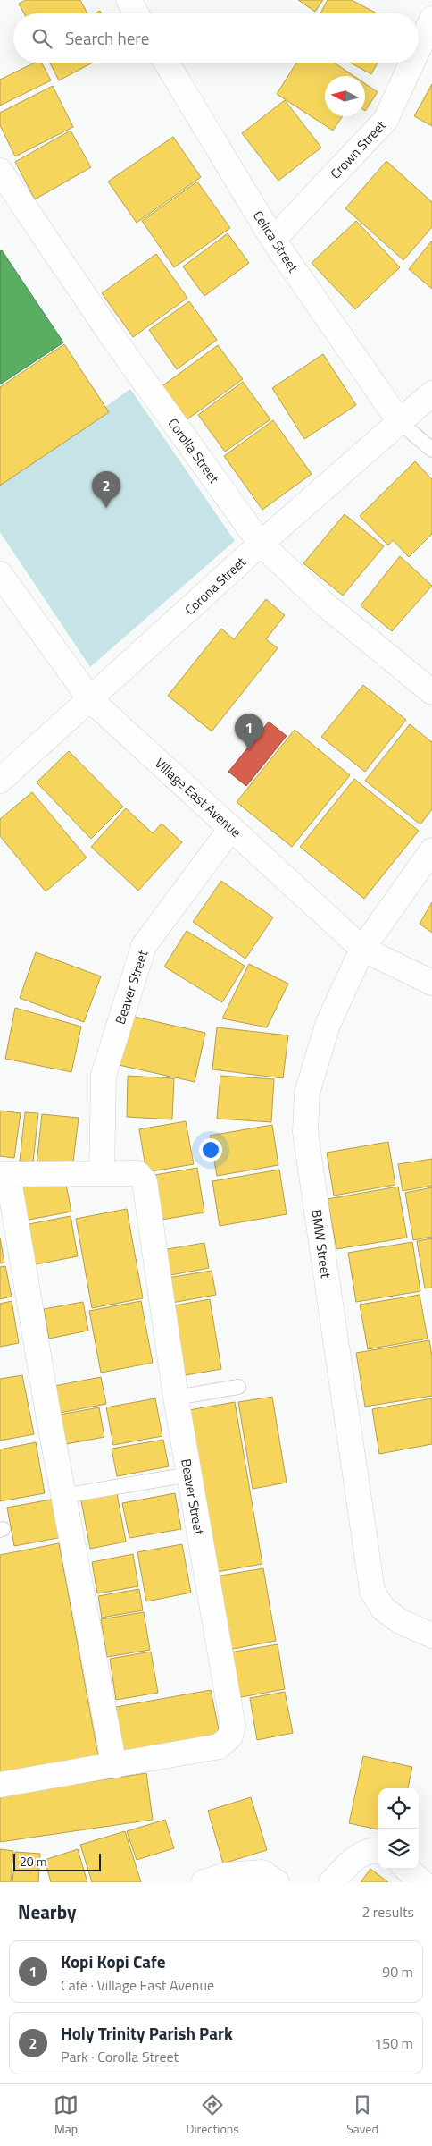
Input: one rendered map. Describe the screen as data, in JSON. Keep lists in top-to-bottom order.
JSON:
{
  "streets": {
    "street": [
      "Crown Street",
      "Celica Street",
      "Corolla Street",
      "Corona Street",
      "Village East Avenue",
      "Beaver Street",
      "BMW Street"
    ]
  },
  "crossings": [
    ["Crown Street", "Celica Street"],
    ["Celica Street", "Corona Street"],
    ["Corolla Street", "Corona Street"],
    ["Corona Street", "Village East Avenue"],
    ["Village East Avenue", "Beaver Street"],
    ["Village East Avenue", "BMW Street"]
  ],
  "scale_bar": "20 m",
  "north": "left",
  "page": {
    "search": "Search here",
    "pins": ["2", "1"],
    "scale": "20 m",
    "heading": ["Nearby", "2 results"],
    "list": [
      {
        "mark": "1",
        "name": "Kopi Kopi Cafe",
        "note": "Café · Village East Avenue",
        "value": "90 m"
      },
      {
        "mark": "2",
        "name": "Holy Trinity Parish Park",
        "note": "Park · Corolla Street",
        "value": "150 m"
      }
    ],
    "nav": ["Map", "Directions", "Saved"]
  }
}
